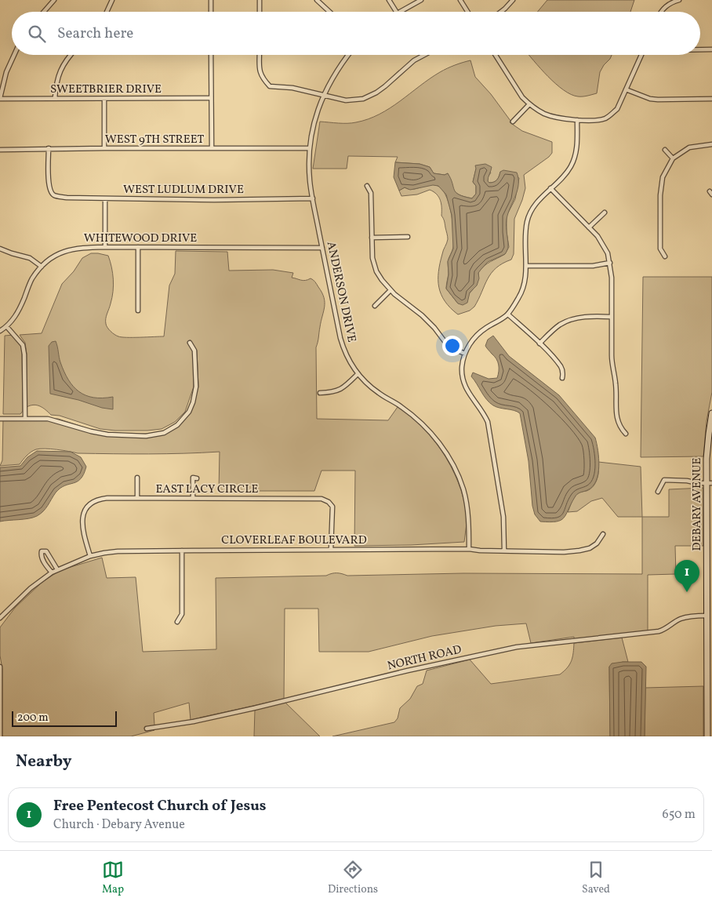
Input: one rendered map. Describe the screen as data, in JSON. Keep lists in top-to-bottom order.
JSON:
{
  "streets": {
    "main road": ["DEBARY AVENUE"],
    "street": [
      "SWEETBRIER DRIVE",
      "WEST 9TH STREET",
      "WEST LUDLUM DRIVE",
      "WHITEWOOD DRIVE",
      "ANDERSON DRIVE",
      "EAST LACY CIRCLE",
      "CLOVERLEAF BOULEVARD",
      "NORTH ROAD"
    ]
  },
  "crossings": [
    ["WEST 9TH STREET", "WEST LUDLUM DRIVE"],
    ["WEST 9TH STREET", "ANDERSON DRIVE"],
    ["WEST LUDLUM DRIVE", "ANDERSON DRIVE"],
    ["WHITEWOOD DRIVE", "ANDERSON DRIVE"],
    ["ANDERSON DRIVE", "CLOVERLEAF BOULEVARD"],
    ["EAST LACY CIRCLE", "CLOVERLEAF BOULEVARD"],
    ["DEBARY AVENUE", "NORTH ROAD"]
  ],
  "scale_bar": "200 m",
  "page": {
    "search": "Search here",
    "pins": "1",
    "scale": "200 m",
    "heading": "Nearby",
    "list": [
      {
        "mark": "1",
        "name": "Free Pentecost Church of Jesus",
        "note": "Church · Debary Avenue",
        "value": "650 m"
      }
    ],
    "nav": ["Map", "Directions", "Saved"]
  }
}
